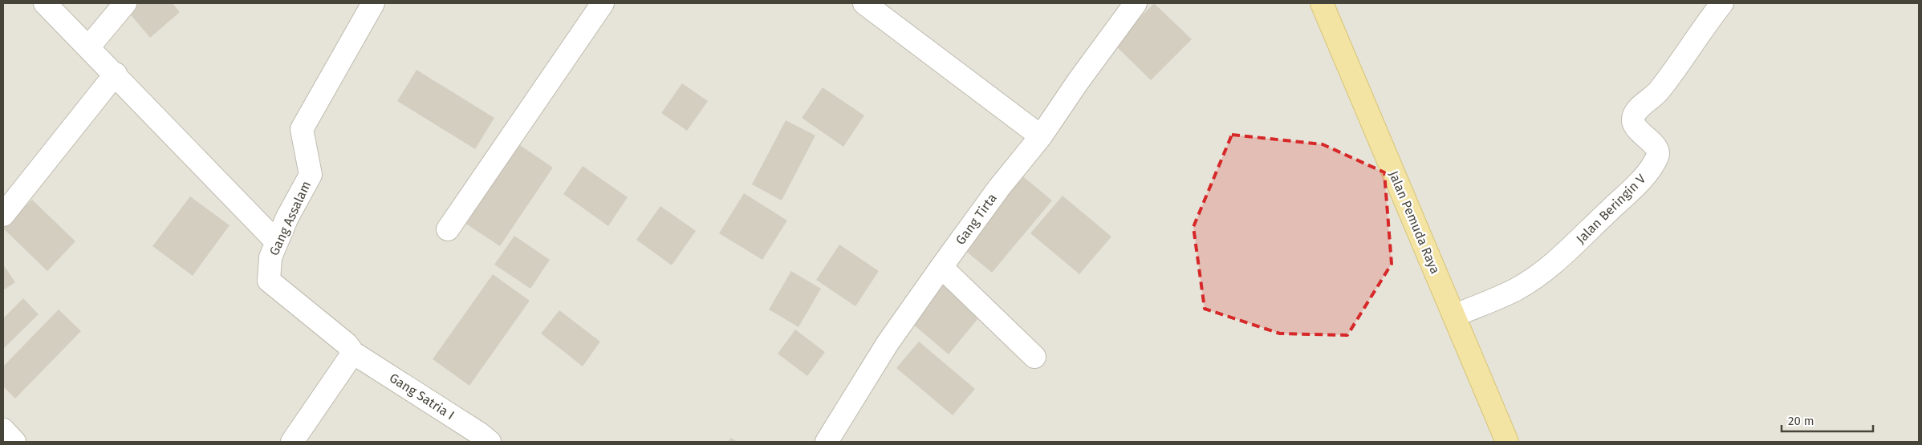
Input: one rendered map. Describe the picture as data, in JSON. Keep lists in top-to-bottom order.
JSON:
{
  "streets": {
    "main road": ["Jalan Pemuda Raya"],
    "street": [
      "Jalan Beringin V",
      "Gang Assalam",
      "Gang Tirta",
      "Gang Satria I"
    ]
  },
  "crossings": [
    ["Jalan Beringin V", "Jalan Pemuda Raya"],
    ["Gang Assalam", "Gang Satria I"]
  ],
  "scale_bar": "20 m"
}
